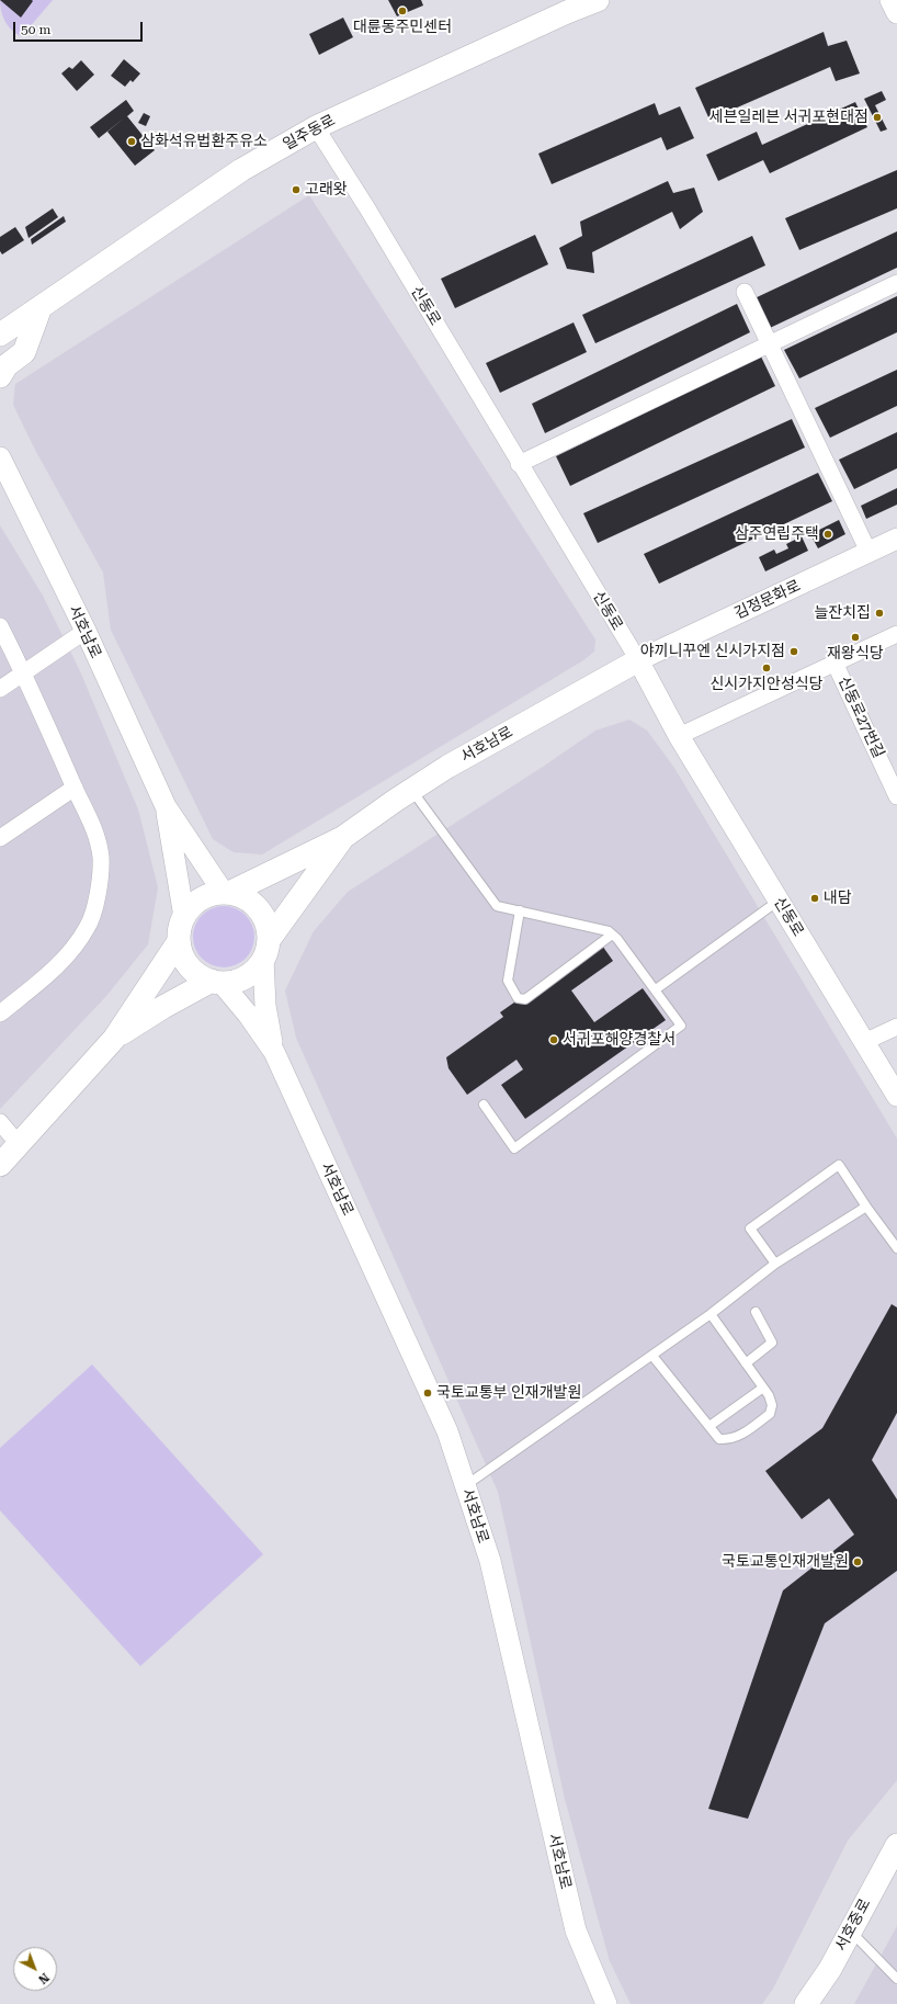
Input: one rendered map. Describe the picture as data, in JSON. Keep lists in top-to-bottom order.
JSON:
{
  "streets": {
    "main road": ["일주동로", "서호남로", "서호중로"],
    "street": ["신동로", "김정문화로", "신동로27번길"]
  },
  "crossings": [
    ["일주동로", "신동로"],
    ["신동로", "김정문화로"],
    ["신동로", "서호남로"],
    ["신동로", "신동로27번길"],
    ["김정문화로", "서호남로"]
  ],
  "places": [
    "대륜동주민센터",
    "세븐일레븐 서귀포현대점",
    "삼화석유법환주유소",
    "고래왓",
    "삼주연립주택",
    "늘잔치집",
    "재왕식당",
    "야끼니꾸엔 신시가지점",
    "신시가지안성식당",
    "내담",
    "서귀포해양경찰서",
    "국토교통부 인재개발원",
    "국토교통인재개발원"
  ],
  "scale_bar": "50 m",
  "north": "bottom right"
}
